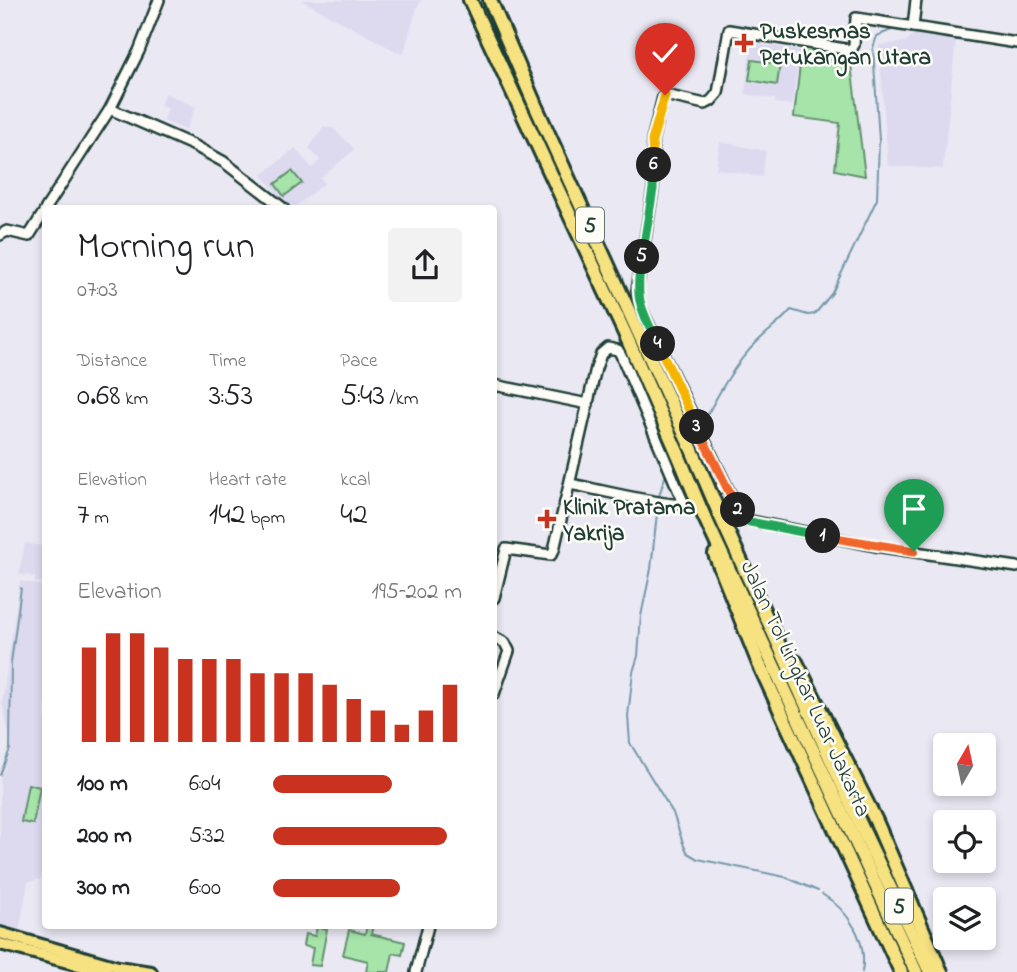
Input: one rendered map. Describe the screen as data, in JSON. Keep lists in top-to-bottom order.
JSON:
{
  "streets": {
    "highway": ["5", "Jalan Tol Lingkar Luar Jakarta"]
  },
  "places": {
    "health": ["Puskesmas Petukangan Utara", "Klinik Pratama Yakrija"]
  },
  "north": "top",
  "page": {
    "pins": [
      "6",
      "5",
      "4",
      "3",
      "2",
      "1"
    ],
    "heading": ["Morning run", "07:03"],
    "stats": [
      ["Distance", "0.68 km"],
      ["Time", "3:53"],
      ["Pace", "5:43 /km"],
      ["Elevation", "7 m"],
      ["Heart rate", "142 bpm"],
      ["kcal", "42"]
    ],
    "chart": ["Elevation", "195–202 m"],
    "list": [
      {
        "name": "100 m",
        "note": "6:04"
      },
      {
        "name": "200 m",
        "note": "5:32"
      },
      {
        "name": "300 m",
        "note": "6:00"
      }
    ]
  }
}
